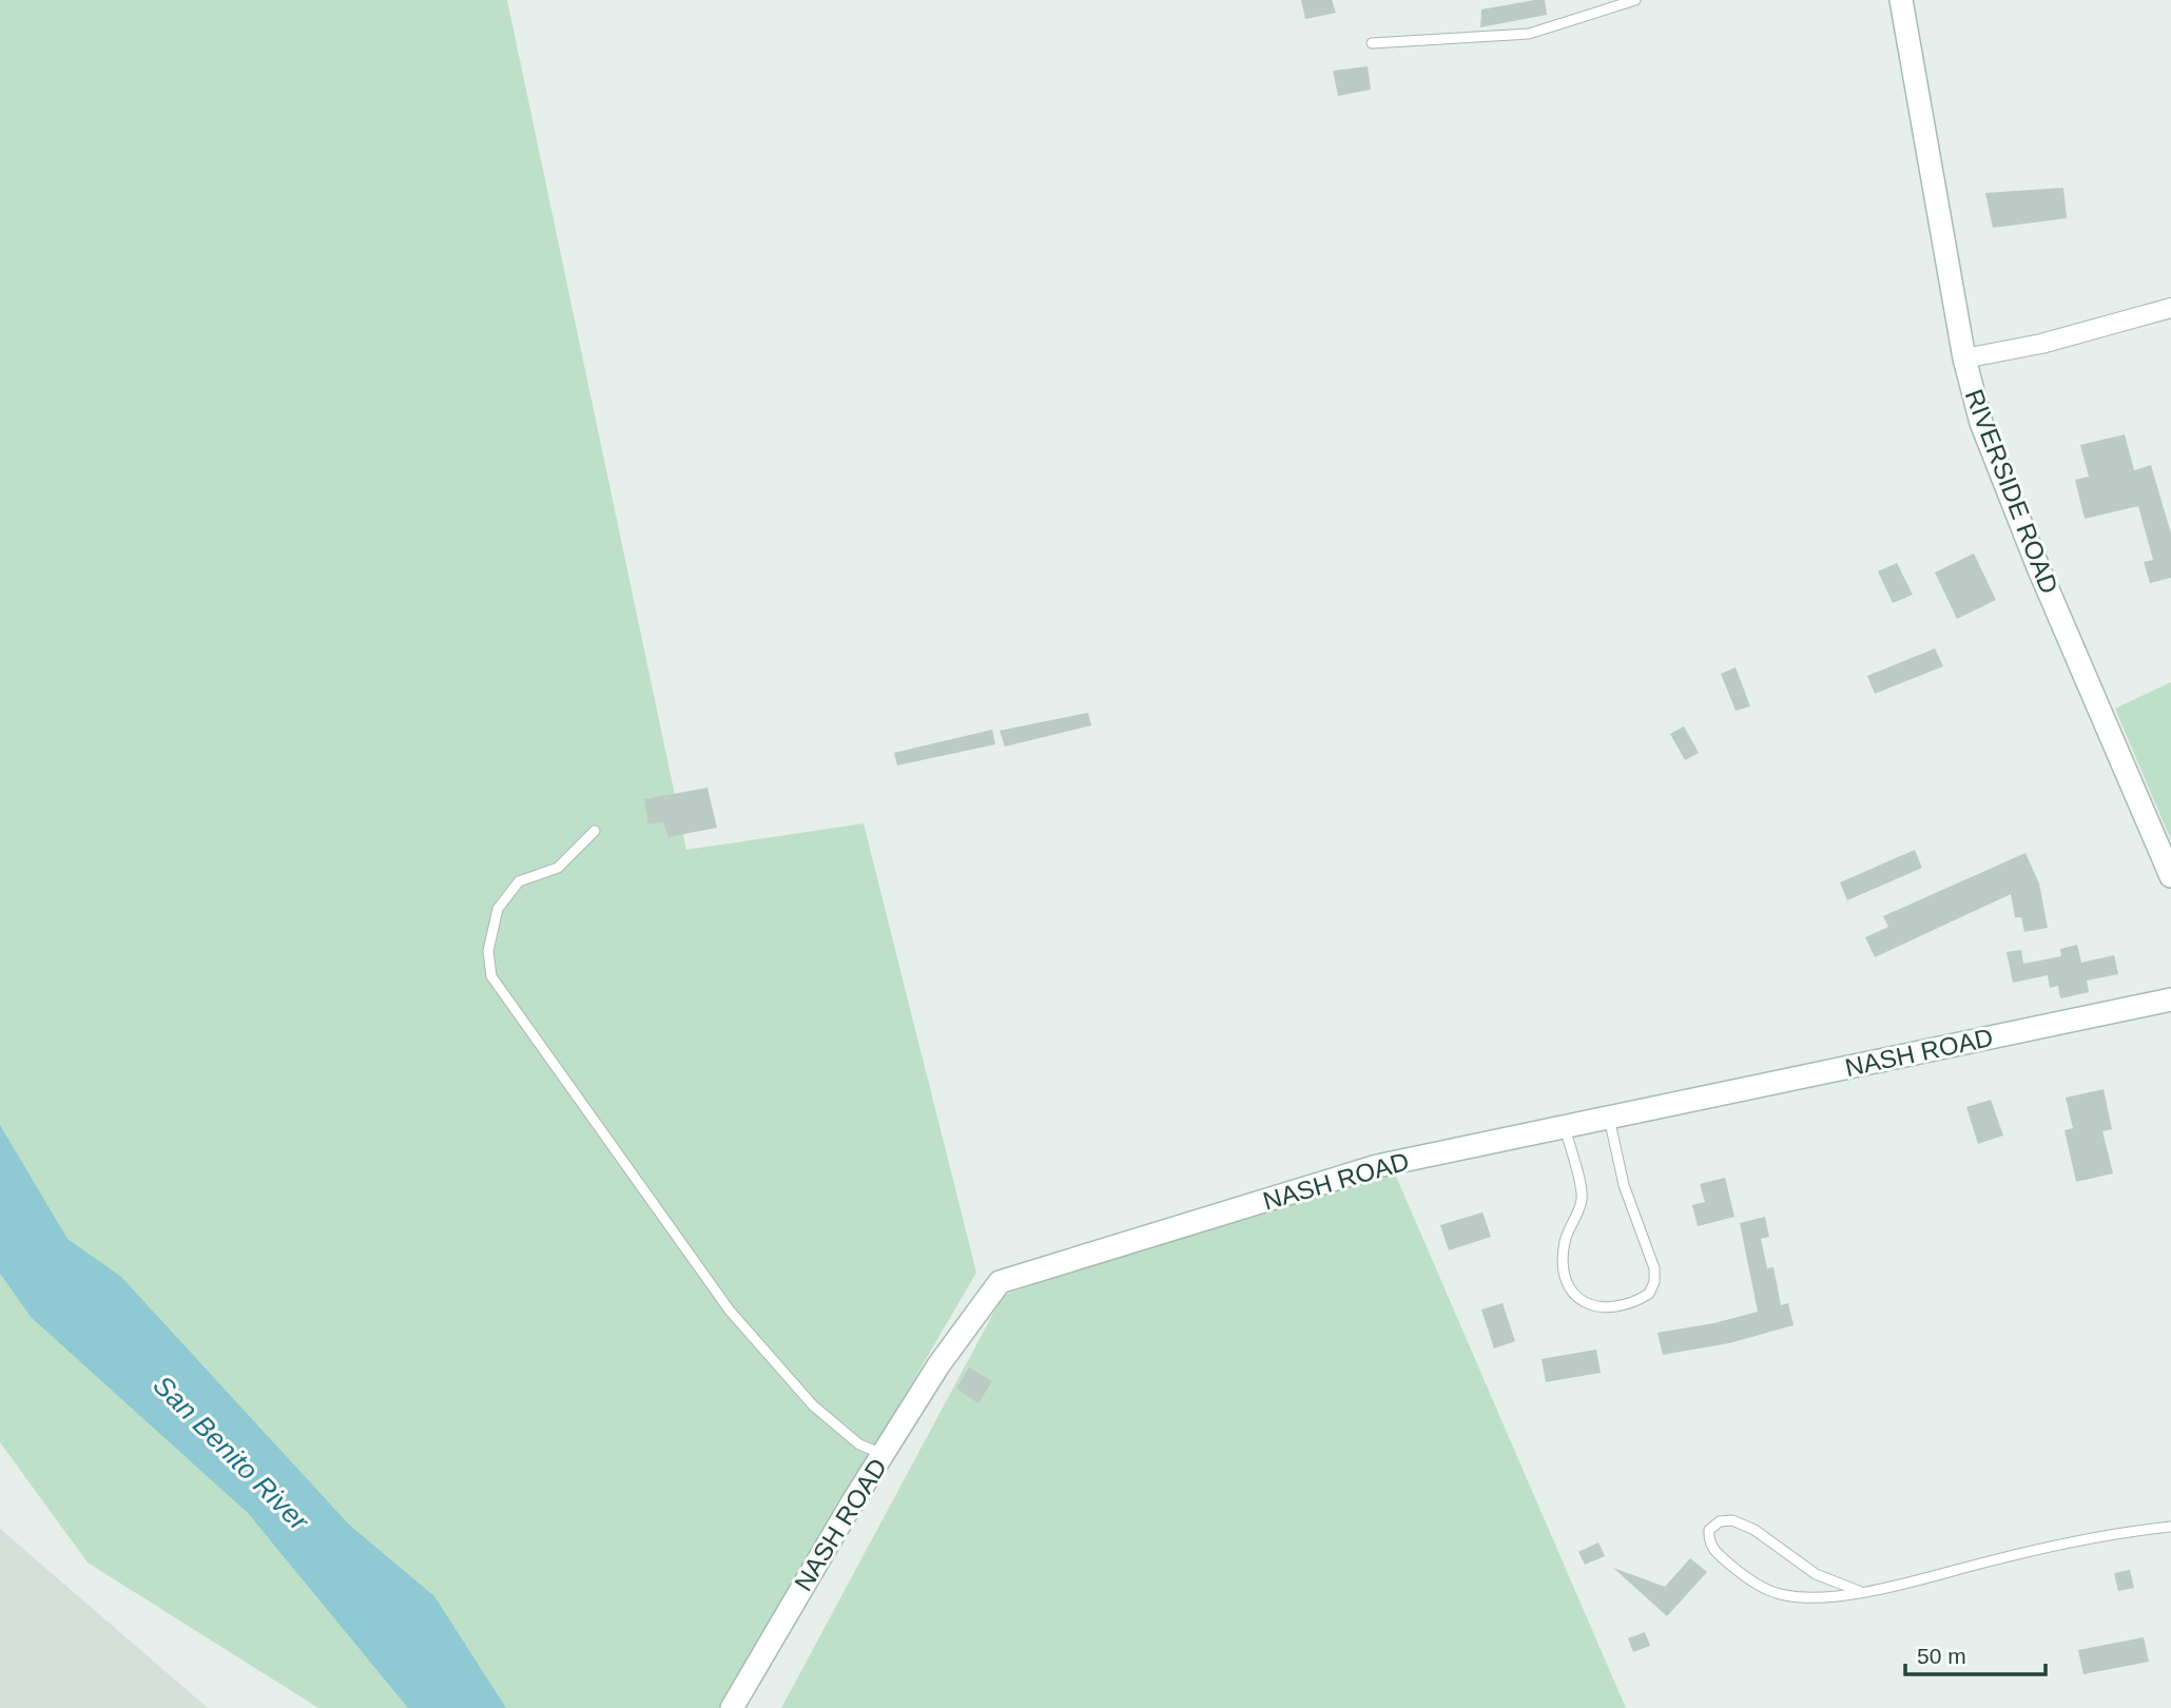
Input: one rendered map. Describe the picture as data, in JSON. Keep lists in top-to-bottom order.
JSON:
{
  "streets": {
    "street": ["RIVERSIDE ROAD", "NASH ROAD"]
  },
  "water": ["San Benito River"],
  "scale_bar": "50 m"
}
